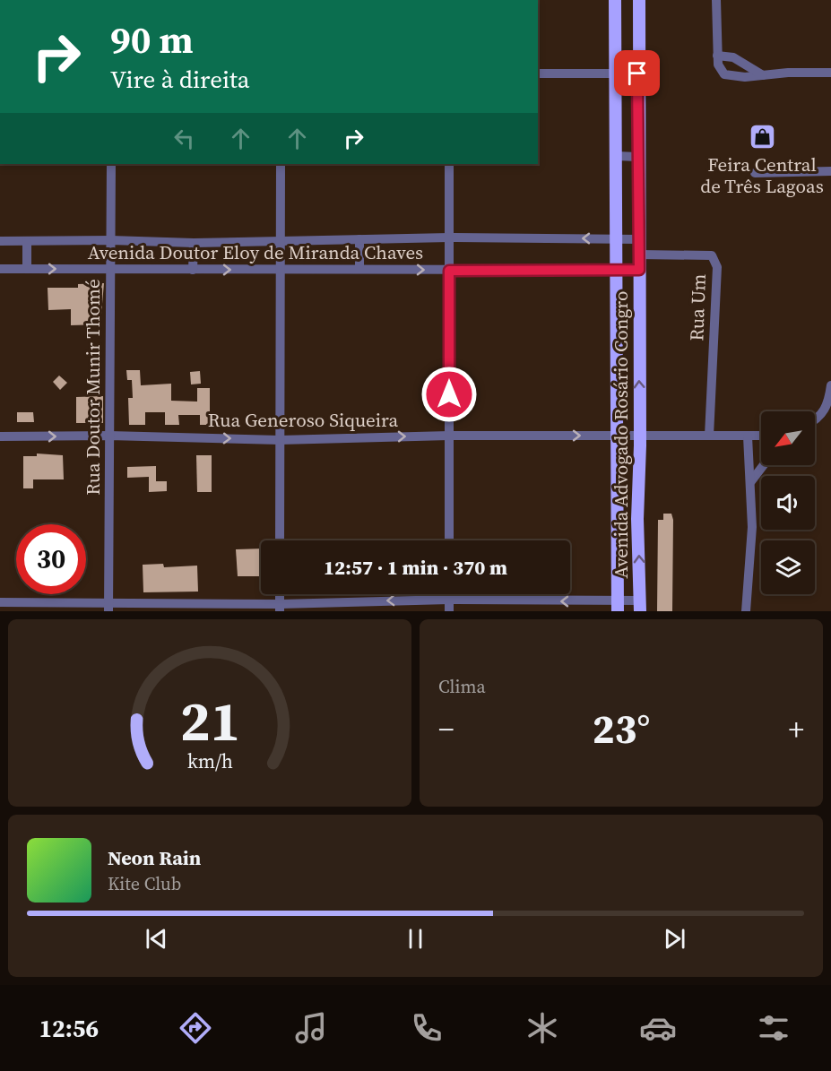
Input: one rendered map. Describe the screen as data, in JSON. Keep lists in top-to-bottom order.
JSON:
{
  "streets": {
    "main road": ["Avenida Advogado Rosário Congro"],
    "street": [
      "Avenida Doutor Eloy de Miranda Chaves",
      "Rua Um",
      "Rua Doutor Munir Thomé",
      "Rua Generoso Siqueira"
    ]
  },
  "crossings": [
    ["Avenida Doutor Eloy de Miranda Chaves", "Rua Doutor Munir Thomé"],
    ["Avenida Doutor Eloy de Miranda Chaves", "Avenida Advogado Rosário Congro"],
    ["Rua Um", "Rua Generoso Siqueira"],
    ["Rua Um", "Avenida Advogado Rosário Congro"],
    ["Rua Doutor Munir Thomé", "Rua Generoso Siqueira"],
    ["Rua Generoso Siqueira", "Avenida Advogado Rosário Congro"]
  ],
  "one_way": ["Rua Generoso Siqueira"],
  "places": {
    "shop": ["Feira Central de Três Lagoas"]
  },
  "north": "bottom left",
  "page": {
    "turn": ["90 m", "Vire à direita"],
    "limit": "30",
    "trip": "12:57 · 1 min · 370 m",
    "tile": "Clima",
    "heat": ["−", "23°", "+"],
    "song": ["Neon Rain", "Kite Club"],
    "tabs": "12:56",
    "gauge": ["21", "km/h"]
  }
}
